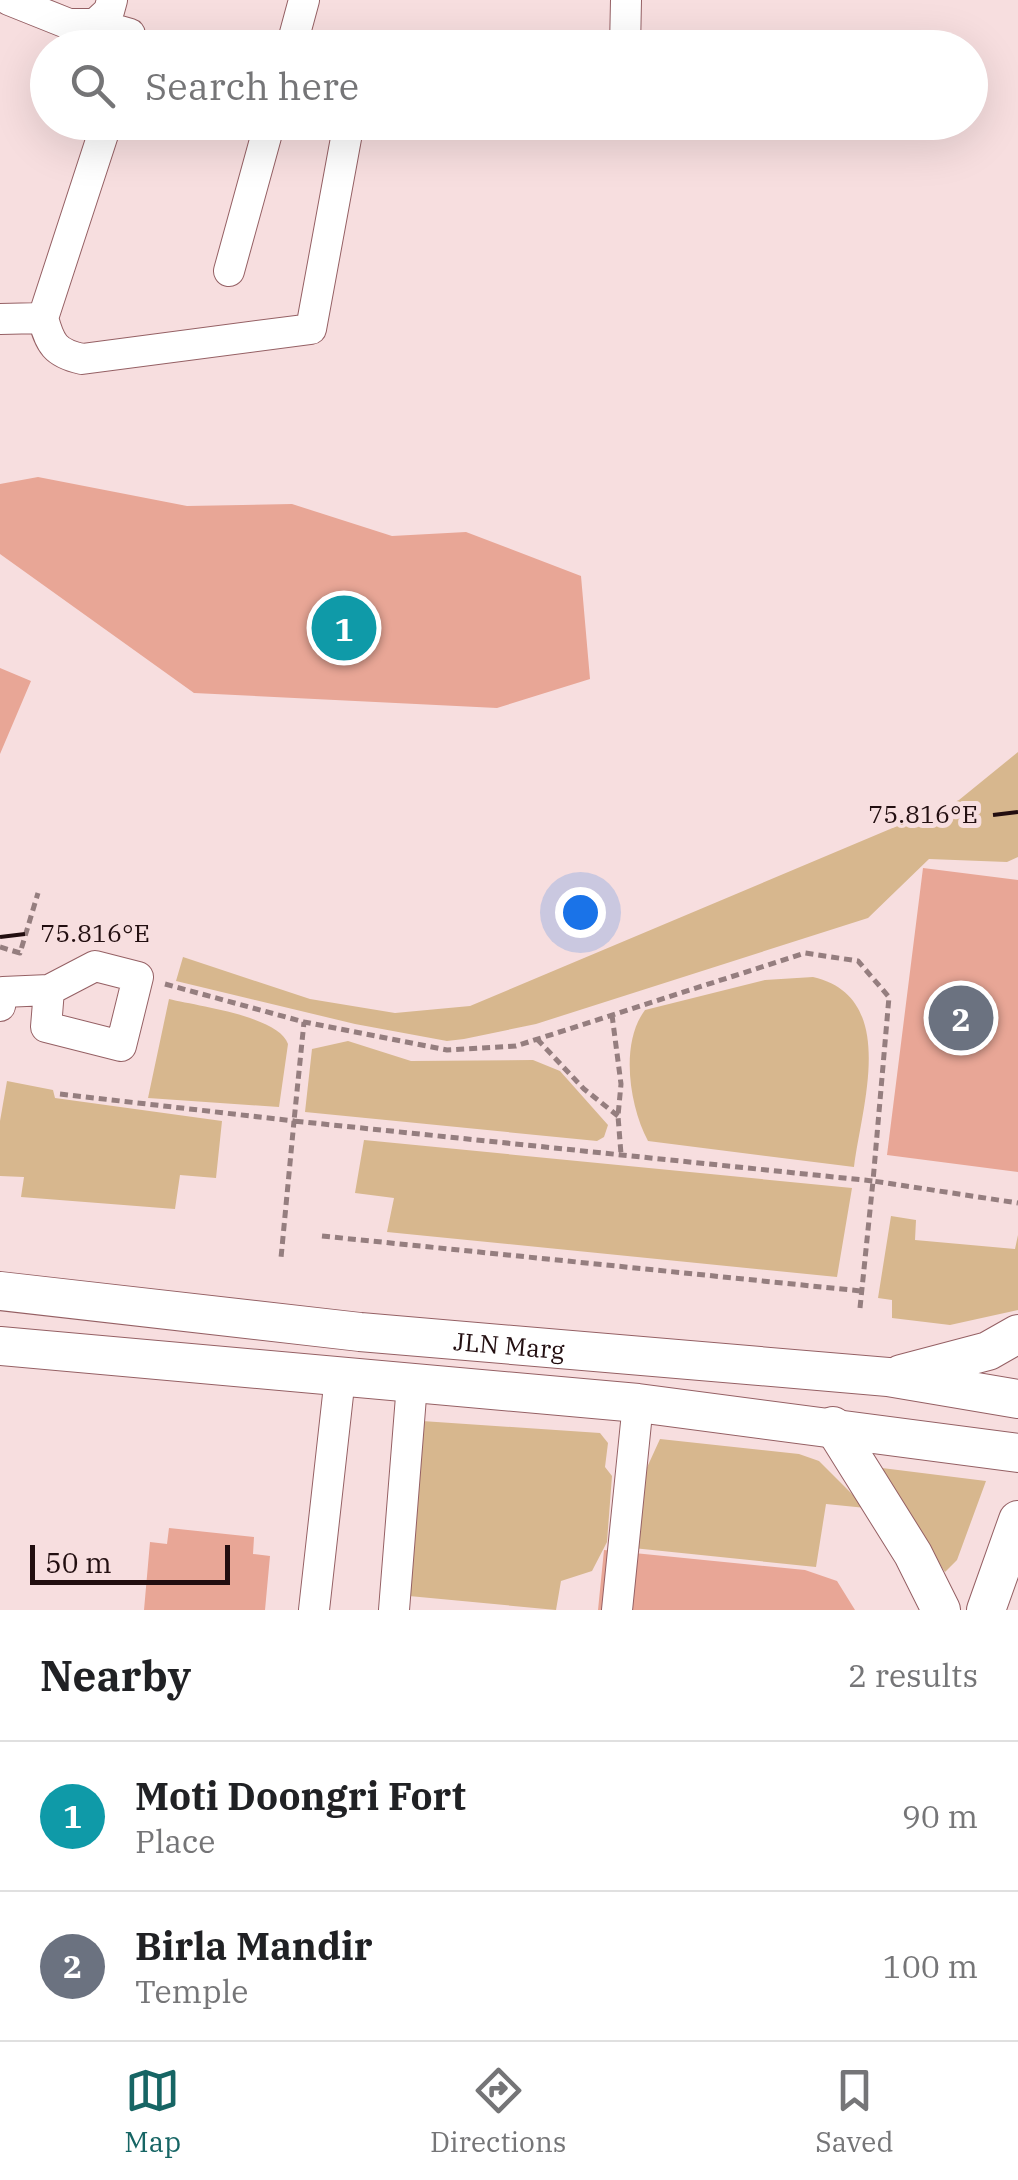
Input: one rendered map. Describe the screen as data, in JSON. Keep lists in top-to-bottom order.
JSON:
{
  "streets": {
    "main road": ["JLN Marg"]
  },
  "scale_bar": "50 m",
  "page": {
    "search": "Search here",
    "pins": ["1", "2"],
    "scale": "50 m",
    "heading": ["Nearby", "2 results"],
    "list": [
      {
        "mark": "1",
        "name": "Moti Doongri Fort",
        "note": "Place",
        "value": "90 m"
      },
      {
        "mark": "2",
        "name": "Birla Mandir",
        "note": "Temple",
        "value": "100 m"
      }
    ],
    "nav": ["Map", "Directions", "Saved"]
  },
  "coordinates": ["75.816°E"]
}
